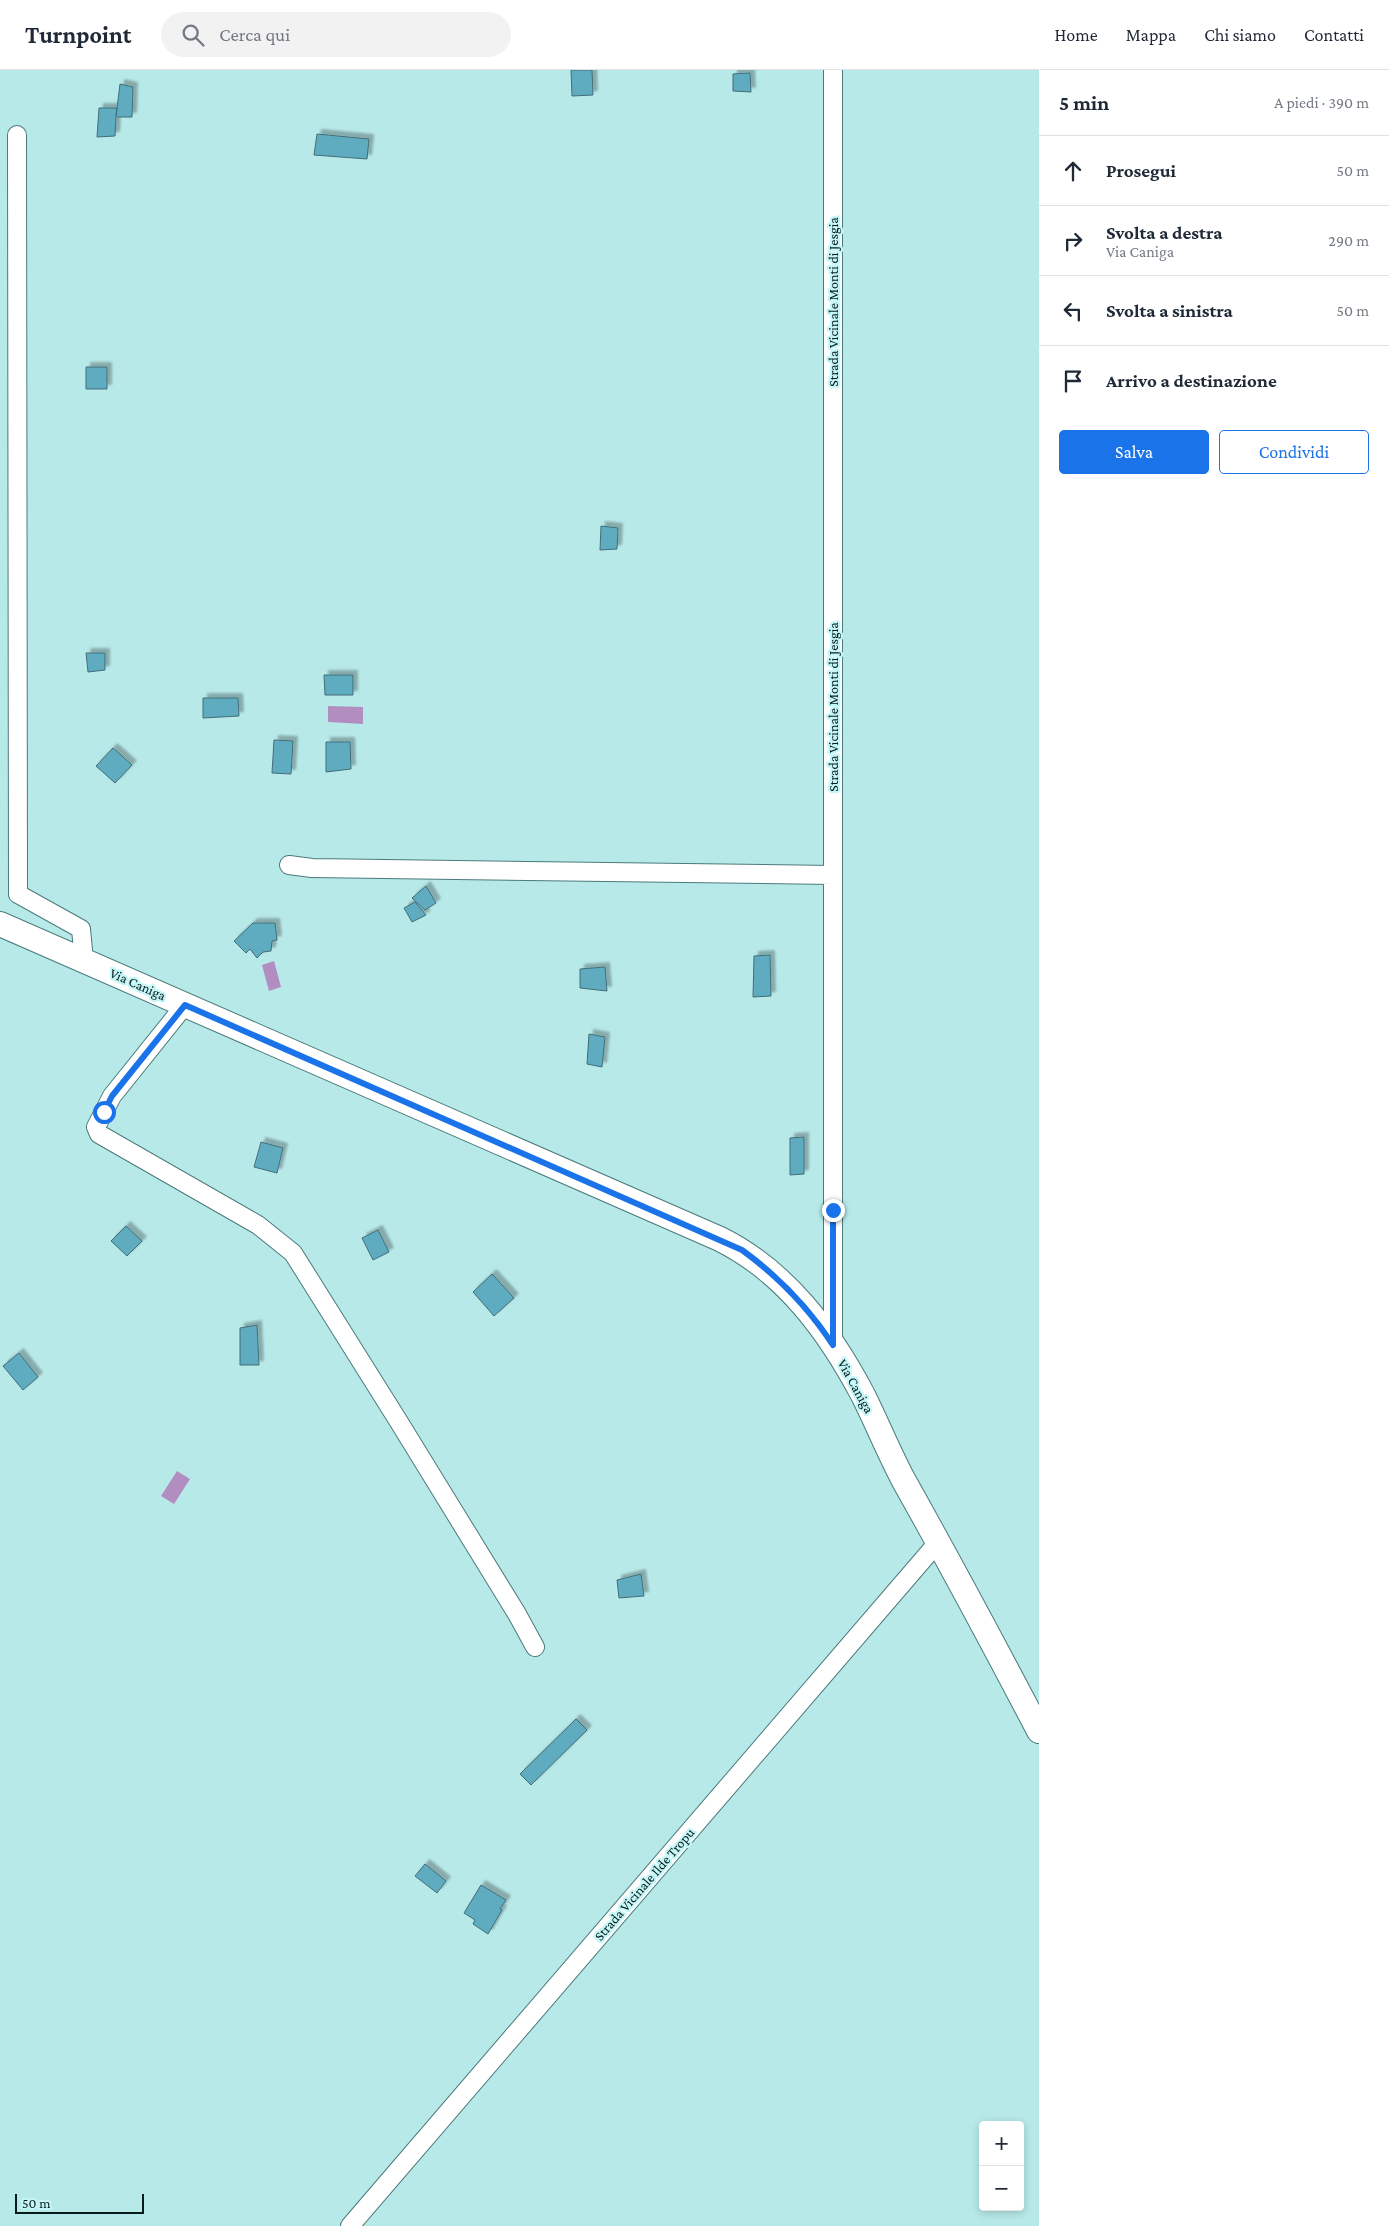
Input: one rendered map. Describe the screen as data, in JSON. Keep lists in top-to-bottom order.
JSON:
{
  "streets": {
    "street": ["Strada Vicinale Monti di Jesgia", "Via Caniga", "Strada Vicinale Ilde Tropu"]
  },
  "crossings": [
    ["Strada Vicinale Monti di Jesgia", "Via Caniga"],
    ["Via Caniga", "Strada Vicinale Ilde Tropu"]
  ],
  "scale_bar": "50 m",
  "page": {
    "header": "Turnpoint",
    "search": "Cerca qui",
    "nav": [
      "Home",
      "Mappa",
      "Chi siamo",
      "Contatti"
    ],
    "heading": ["5 min", "A piedi · 390 m"],
    "list": [
      ["Prosegui", "50 m"],
      ["Svolta a destra", "Via Caniga", "290 m"],
      ["Svolta a sinistra", "50 m"],
      "Arrivo a destinazione"
    ],
    "buttons": ["Salva", "Condividi"],
    "map_buttons": ["+", "−"],
    "scale": "50 m"
  }
}
